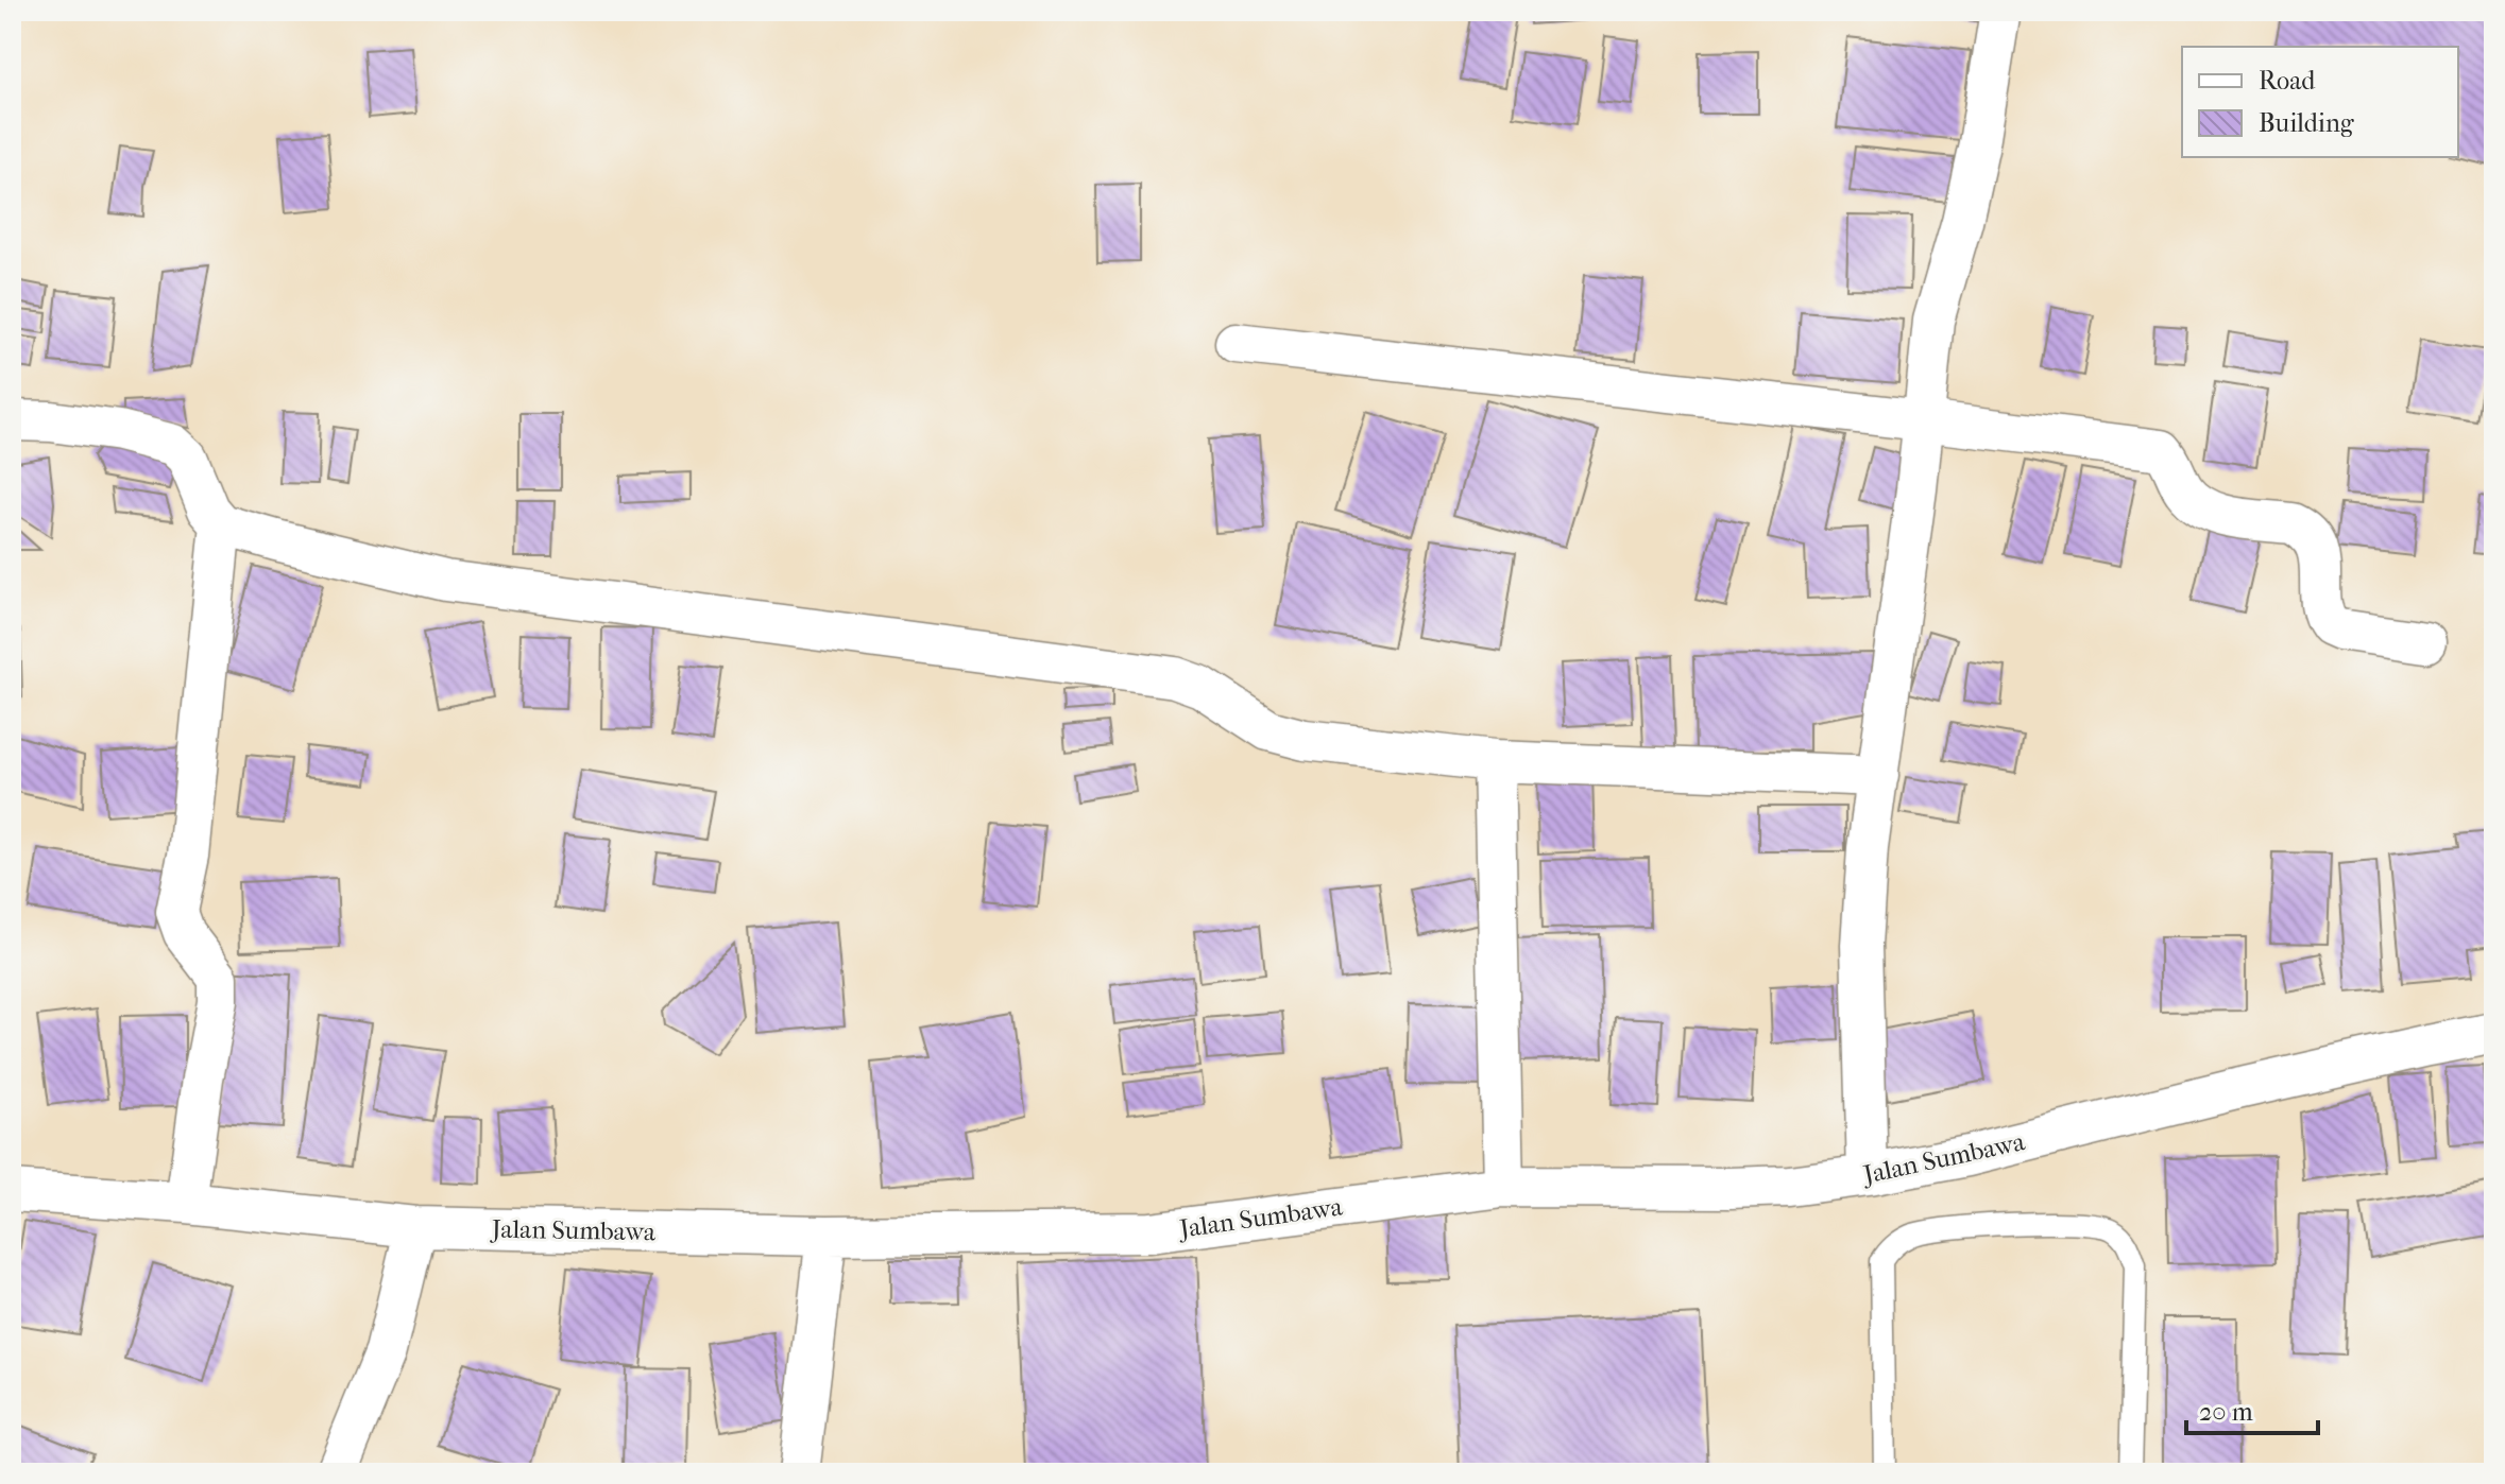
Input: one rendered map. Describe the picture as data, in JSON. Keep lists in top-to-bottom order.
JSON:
{
  "streets": {
    "street": ["Jalan Sumbawa"]
  },
  "legend": ["Road", "Building"],
  "scale_bar": "20 m"
}
